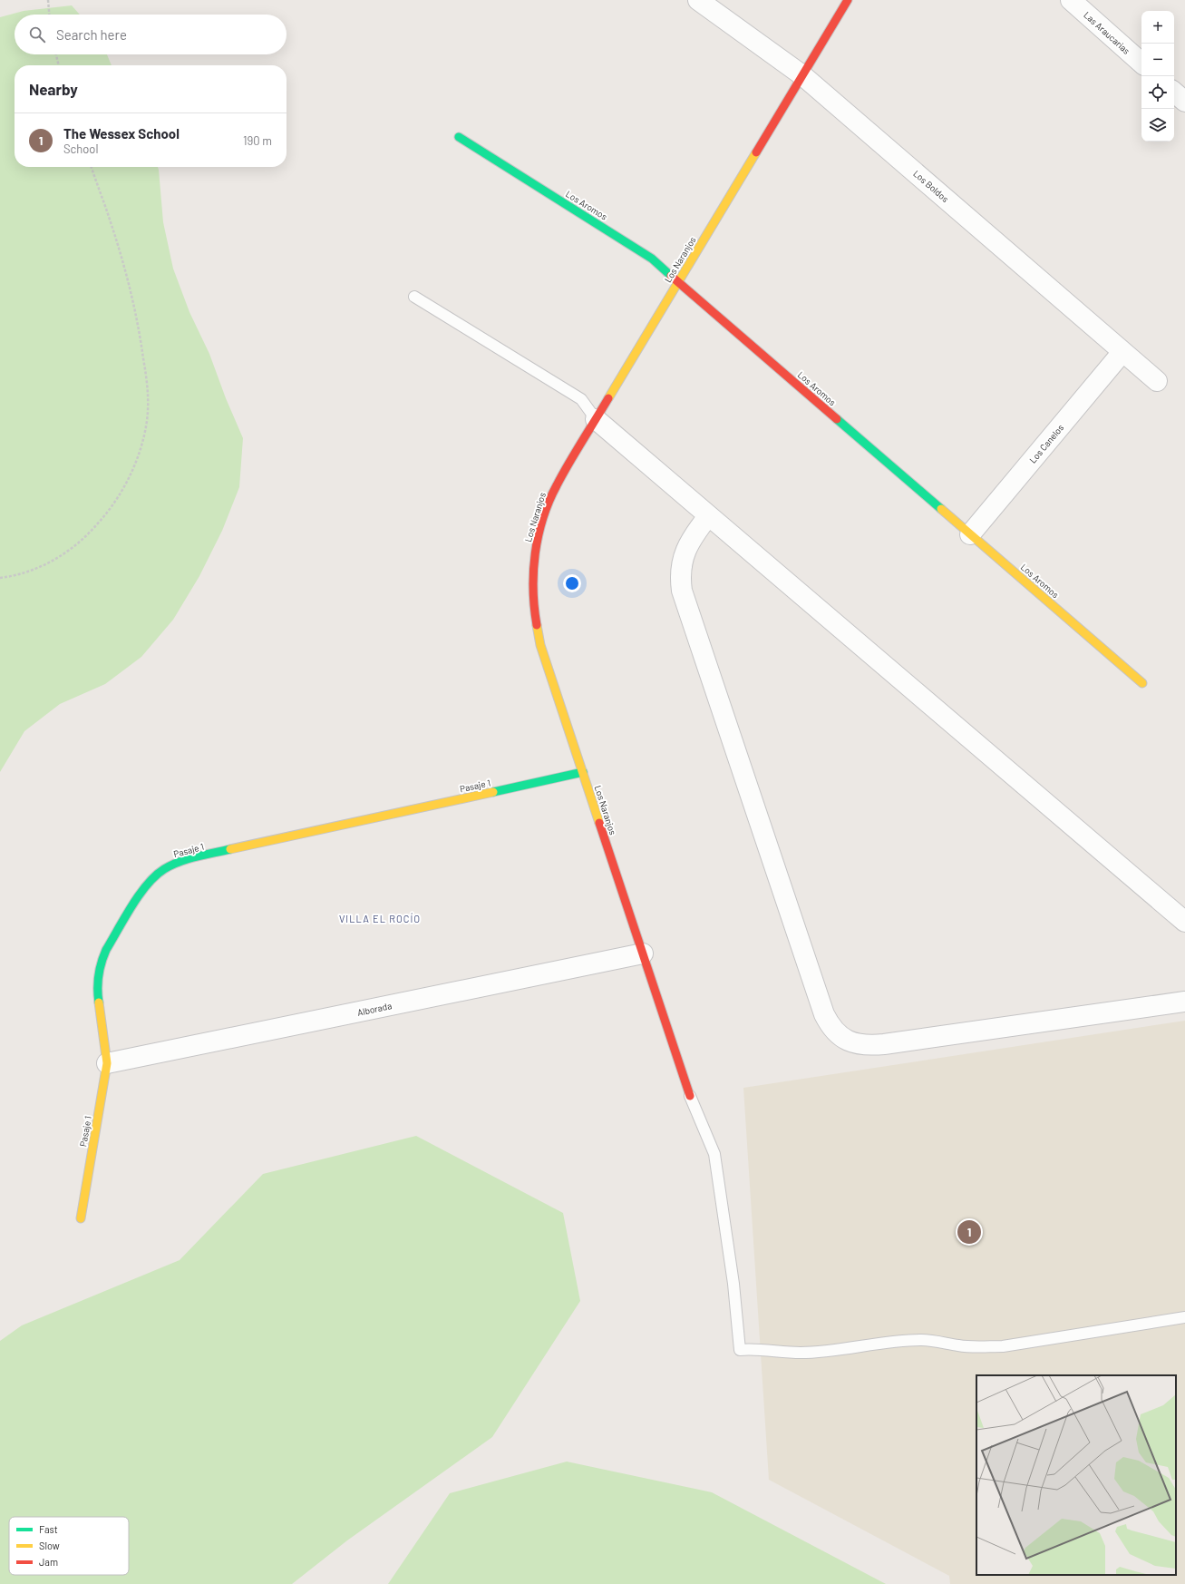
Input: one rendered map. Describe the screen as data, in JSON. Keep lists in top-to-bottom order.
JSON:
{
  "streets": {
    "street": [
      "Las Araucarias",
      "Los Boldos",
      "Los Aromos",
      "Los Naranjos",
      "Los Canelos",
      "Pasaje 1",
      "Alborada"
    ]
  },
  "crossings": [
    ["Los Boldos", "Los Naranjos"],
    ["Los Boldos", "Los Canelos"],
    ["Los Aromos", "Los Naranjos"],
    ["Los Aromos", "Los Canelos"],
    ["Los Naranjos", "Pasaje 1"],
    ["Los Naranjos", "Alborada"],
    ["Pasaje 1", "Alborada"]
  ],
  "districts": ["VILLA EL ROCÍO"],
  "legend": ["Fast", "Slow", "Jam"],
  "page": {
    "map_buttons": ["+", "−"],
    "search": "Search here",
    "heading": "Nearby",
    "list": [
      {
        "mark": "1",
        "name": "The Wessex School",
        "note": "School",
        "value": "190 m"
      }
    ],
    "pins": "1"
  }
}
